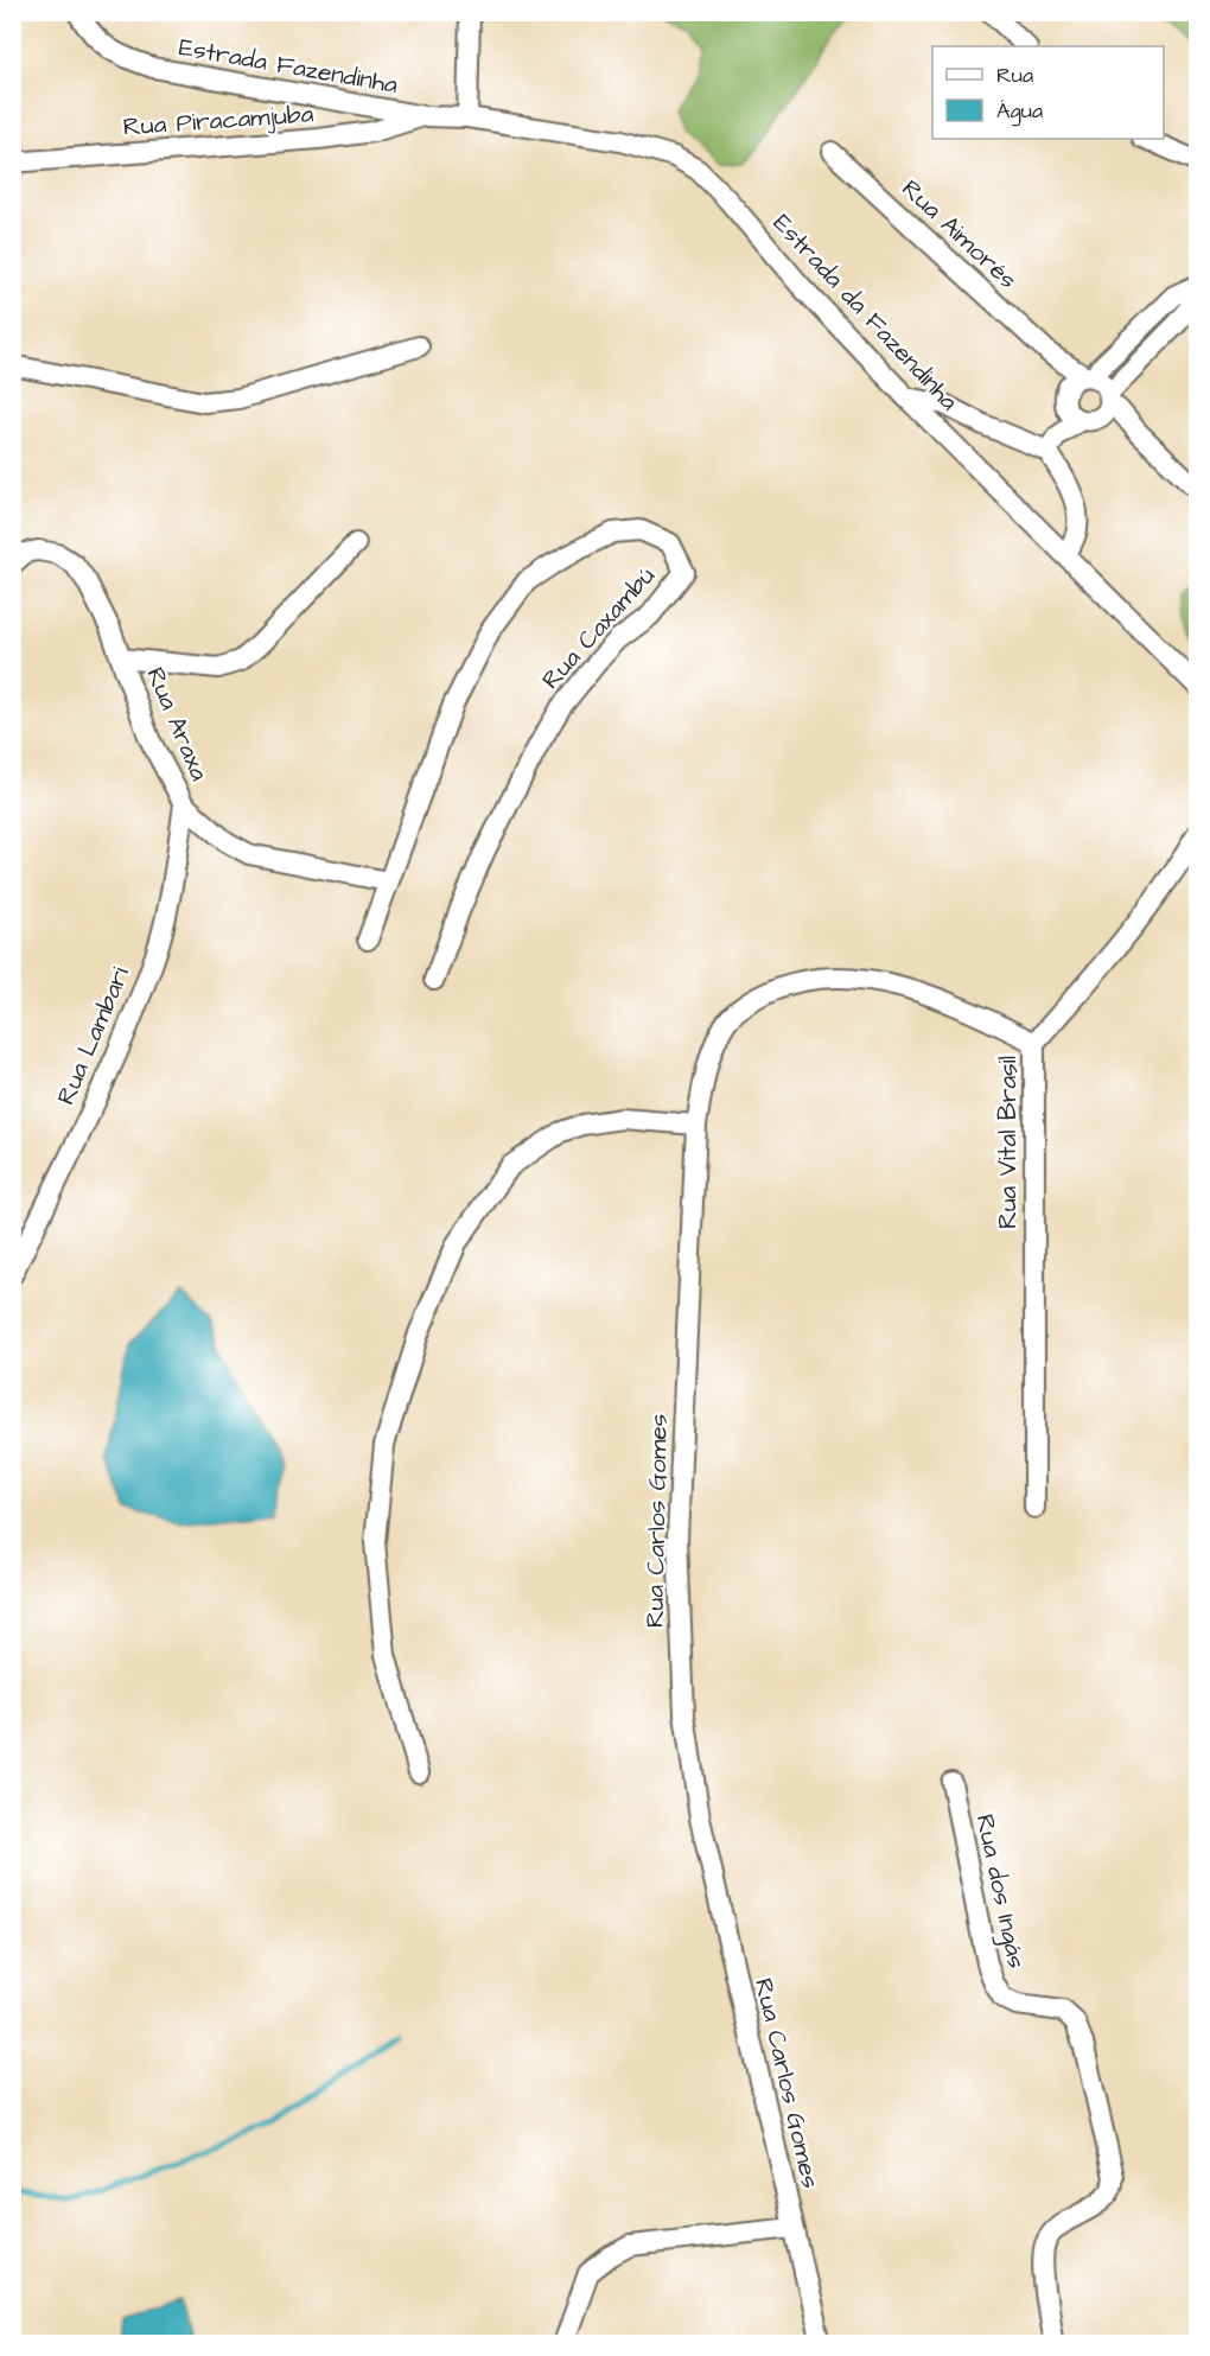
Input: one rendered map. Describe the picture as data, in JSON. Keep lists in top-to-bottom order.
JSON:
{
  "streets": {
    "street": [
      "Estrada Fazendinha",
      "Rua Piracamjuba",
      "Rua Aimorés",
      "Estrada da Fazendinha",
      "Rua Caxambú",
      "Rua Araxa",
      "Rua Lambari",
      "Rua Vital Brasil",
      "Rua Carlos Gomes",
      "Rua dos Ingás"
    ]
  },
  "crossings": [
    ["Estrada Fazendinha", "Rua Piracamjuba"],
    ["Estrada Fazendinha", "Estrada da Fazendinha"],
    ["Rua Piracamjuba", "Estrada da Fazendinha"],
    ["Rua Caxambú", "Rua Araxa"],
    ["Rua Araxa", "Rua Lambari"],
    ["Rua Vital Brasil", "Rua Carlos Gomes"]
  ],
  "legend": ["Rua", "Água"]
}
